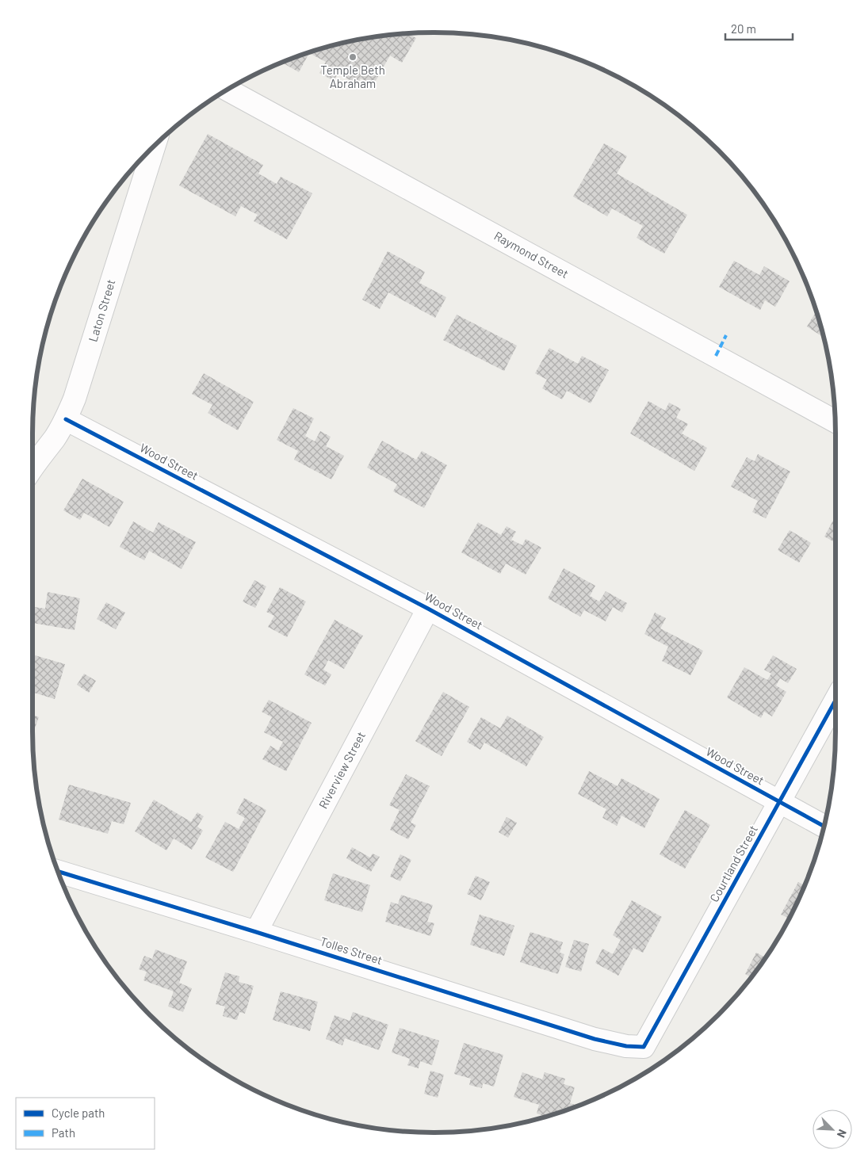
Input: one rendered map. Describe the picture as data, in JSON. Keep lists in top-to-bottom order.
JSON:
{
  "streets": {
    "street": [
      "Raymond Street",
      "Laton Street",
      "Wood Street",
      "Riverview Street",
      "Courtland Street",
      "Tolles Street"
    ]
  },
  "crossings": [
    ["Laton Street", "Wood Street"],
    ["Wood Street", "Riverview Street"],
    ["Wood Street", "Courtland Street"],
    ["Riverview Street", "Tolles Street"],
    ["Courtland Street", "Tolles Street"]
  ],
  "places": ["Temple Beth Abraham"],
  "legend": ["Cycle path", "Path"],
  "scale_bar": "20 m",
  "north": "bottom right"
}
